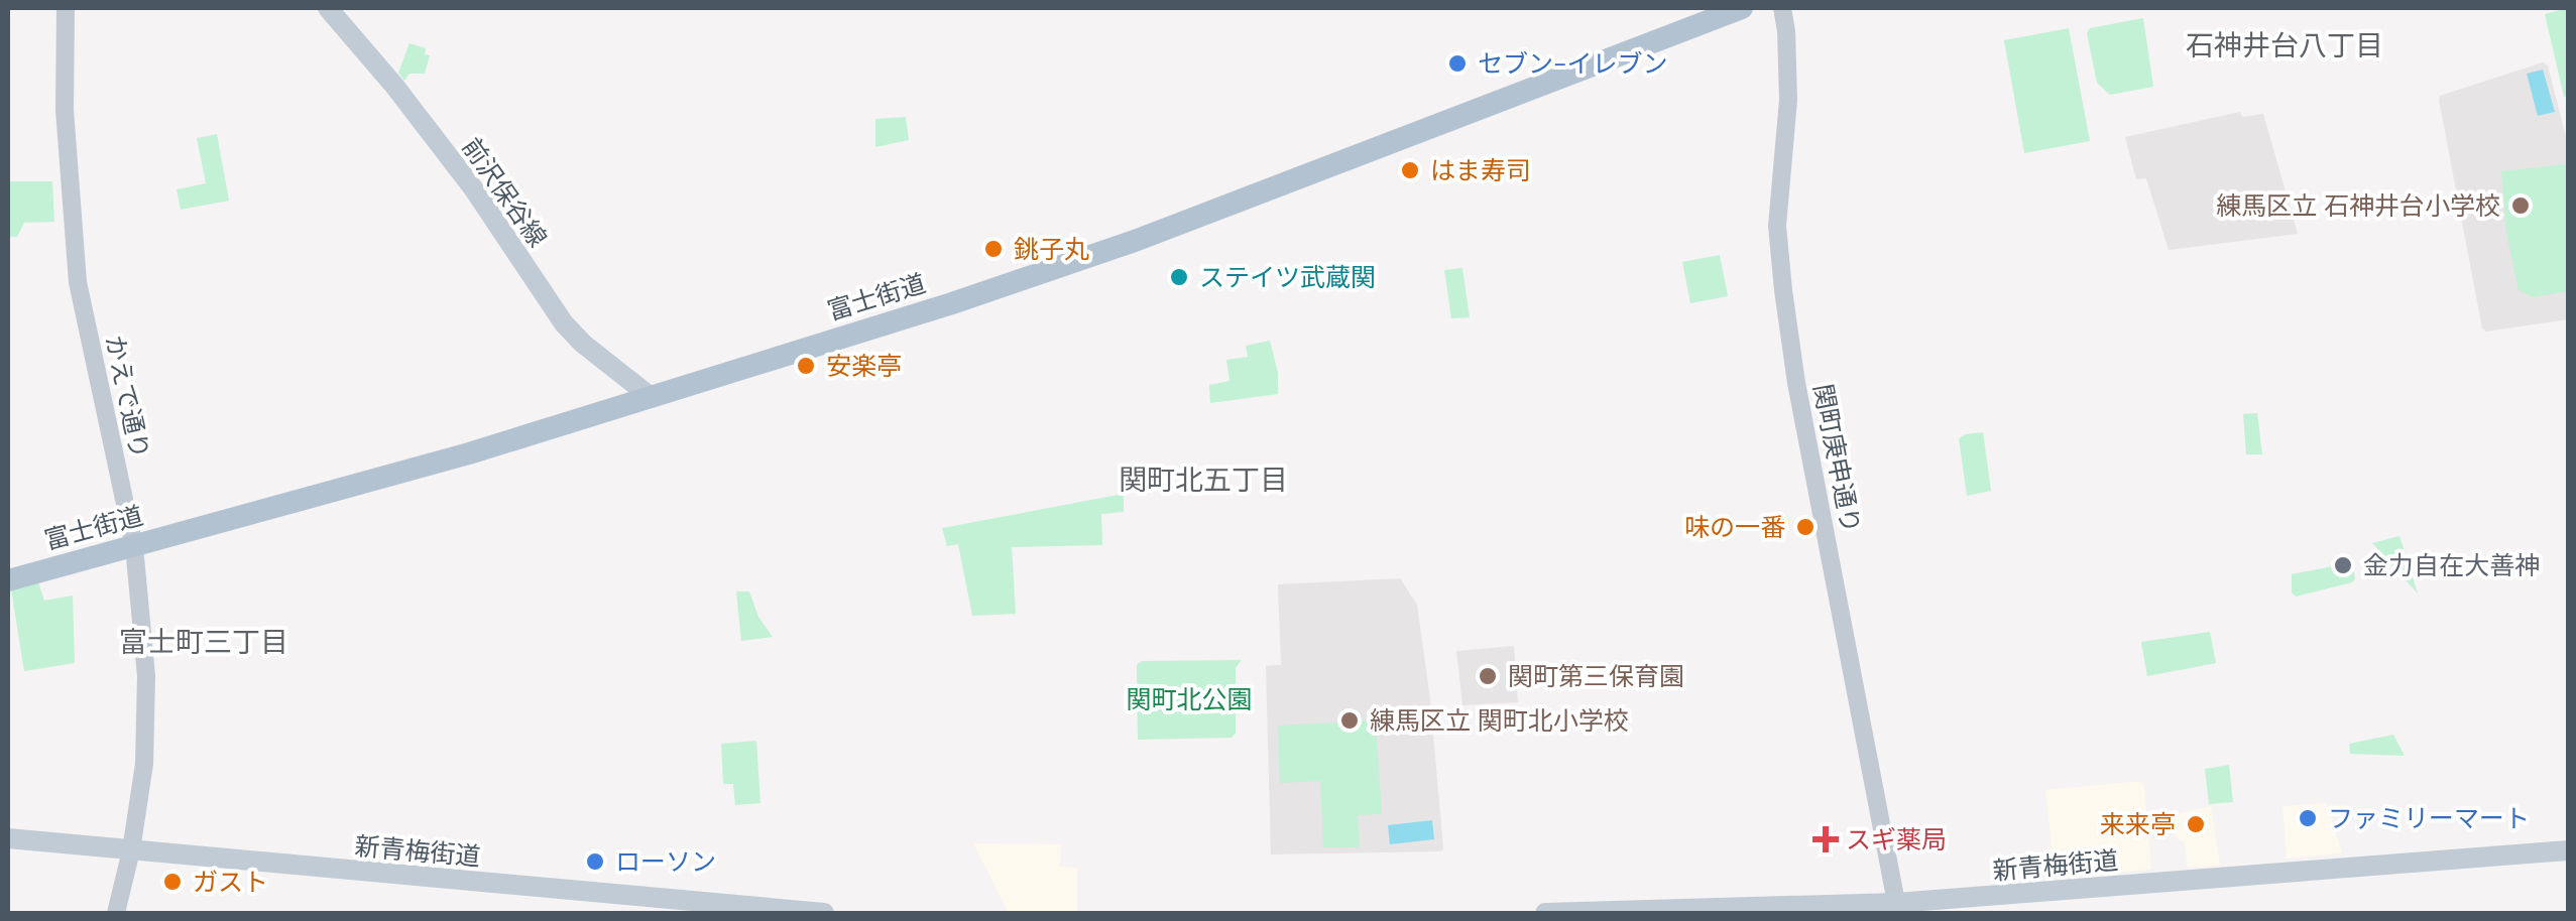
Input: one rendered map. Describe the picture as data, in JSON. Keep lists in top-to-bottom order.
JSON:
{
  "streets": {
    "main road": ["前沢保谷線", "富士街道", "新青梅街道"],
    "street": ["かえで通り", "関町庚申通り"]
  },
  "crossings": [
    ["前沢保谷線", "富士街道"],
    ["富士街道", "かえで通り"],
    ["かえで通り", "新青梅街道"],
    ["関町庚申通り", "新青梅街道"]
  ],
  "districts": ["石神井台八丁目", "関町北五丁目", "富士町三丁目"],
  "parks": ["関町北公園"],
  "places": {
    "other": [
      "セブン-イレブン",
      "はま寿司",
      "練馬区立 石神井台小学校",
      "銚子丸",
      "ステイツ武蔵関",
      "安楽亭",
      "味の一番",
      "金力自在大善神",
      "関町第三保育園",
      "練馬区立 関町北小学校",
      "ファミリーマート",
      "来来亭",
      "ローソン",
      "ガスト"
    ],
    "health": ["スギ薬局"]
  }
}
